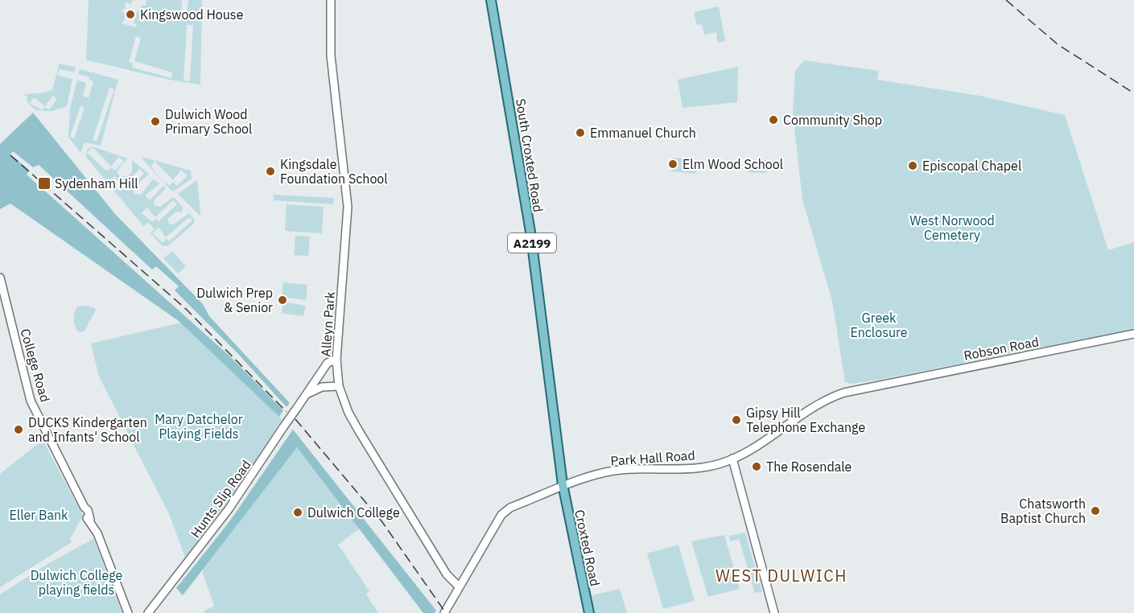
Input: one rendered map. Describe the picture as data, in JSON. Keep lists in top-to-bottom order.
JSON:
{
  "streets": {
    "main road": ["South Croxted Road", "A2199", "Croxted Road"],
    "street": [
      "Alleyn Park",
      "Robson Road",
      "College Road",
      "Park Hall Road",
      "Hunts Slip Road"
    ]
  },
  "crossings": [
    ["South Croxted Road", "Park Hall Road"],
    ["South Croxted Road", "Croxted Road"],
    ["Alleyn Park", "Park Hall Road"],
    ["Alleyn Park", "Hunts Slip Road"],
    ["Robson Road", "Park Hall Road"],
    ["Park Hall Road", "Croxted Road"]
  ],
  "districts": ["WEST DULWICH"],
  "parks": [
    "West Norwood Cemetery",
    "Greek Enclosure",
    "Mary Datchelor Playing Fields",
    "Eller Bank",
    "Dulwich College playing fields"
  ],
  "places": {
    "other": [
      "Kingswood House",
      "Community Shop",
      "Dulwich Wood Primary School",
      "Emmanuel Church",
      "Elm Wood School",
      "Episcopal Chapel",
      "Kingsdale Foundation School",
      "Dulwich Prep & Senior",
      "Gipsy Hill Telephone Exchange",
      "DUCKS Kindergarten and Infants' School",
      "The Rosendale",
      "Chatsworth Baptist Church",
      "Dulwich College"
    ],
    "transit": ["Sydenham Hill"]
  }
}
